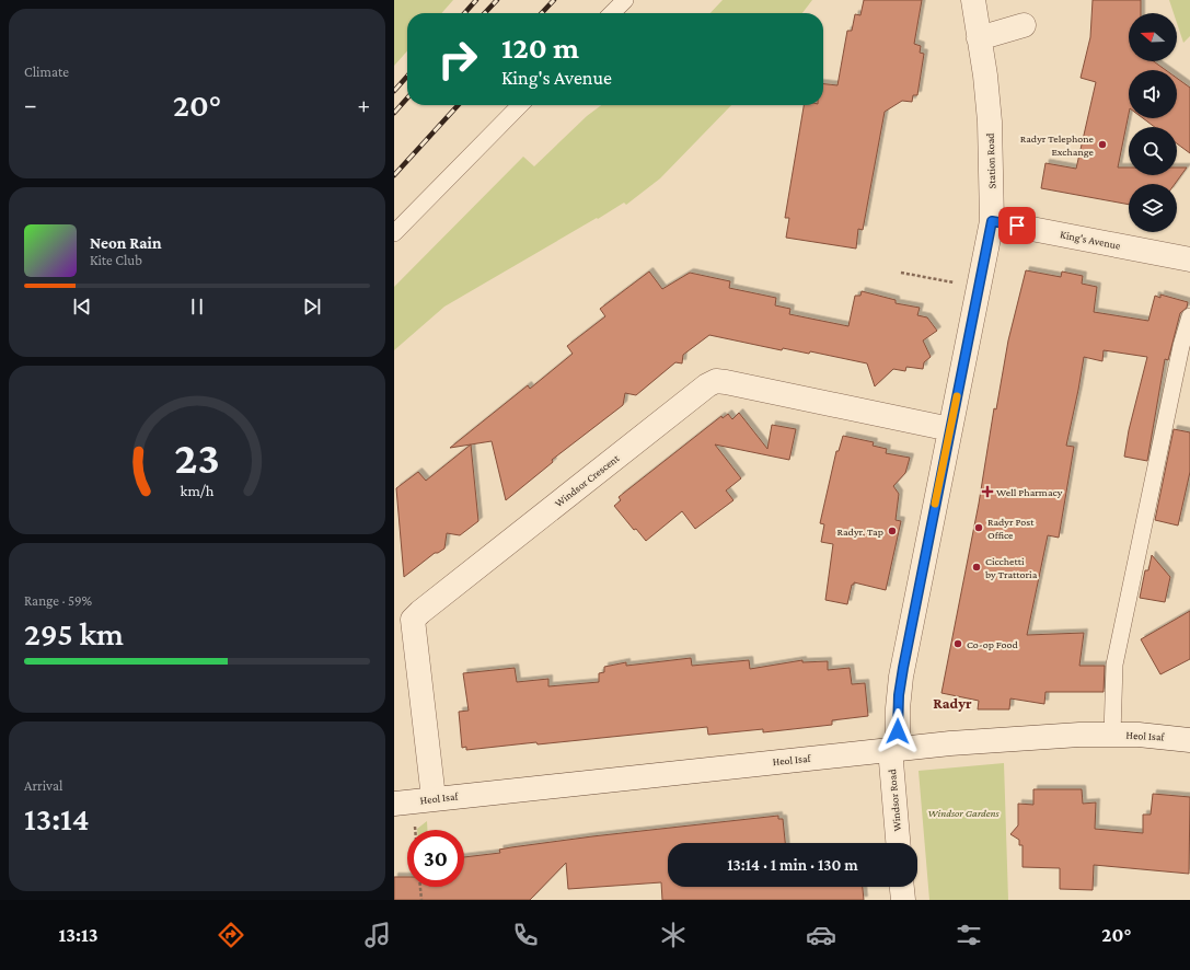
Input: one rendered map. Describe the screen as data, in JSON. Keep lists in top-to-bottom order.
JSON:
{
  "streets": {
    "street": [
      "Station Road",
      "King's Avenue",
      "Windsor Crescent",
      "Heol Isaf",
      "Windsor Road"
    ]
  },
  "crossings": [
    ["Station Road", "King's Avenue"],
    ["Station Road", "Windsor Crescent"],
    ["Station Road", "Heol Isaf"],
    ["Station Road", "Windsor Road"],
    ["Windsor Crescent", "Heol Isaf"],
    ["Heol Isaf", "Windsor Road"]
  ],
  "districts": ["Radyr"],
  "parks": ["Windsor Gardens"],
  "places": {
    "other": [
      "Radyr Telephone Exchange",
      "Radyr Post Office",
      "Radyr. Tap",
      "Cicchetti by Trattoria",
      "Co-op Food"
    ],
    "health": ["Well Pharmacy"]
  },
  "north": "left",
  "page": {
    "tile": [
      "Climate",
      ["Range · 59%", "295 km"],
      ["Arrival", "13:14"]
    ],
    "turn": ["120 m", "King's Avenue"],
    "heat": ["−", "20°", "+"],
    "song": ["Neon Rain", "Kite Club"],
    "limit": "30",
    "trip": "13:14 · 1 min · 130 m",
    "tabs": ["13:13", "20°"],
    "gauge": ["23", "km/h"]
  }
}
